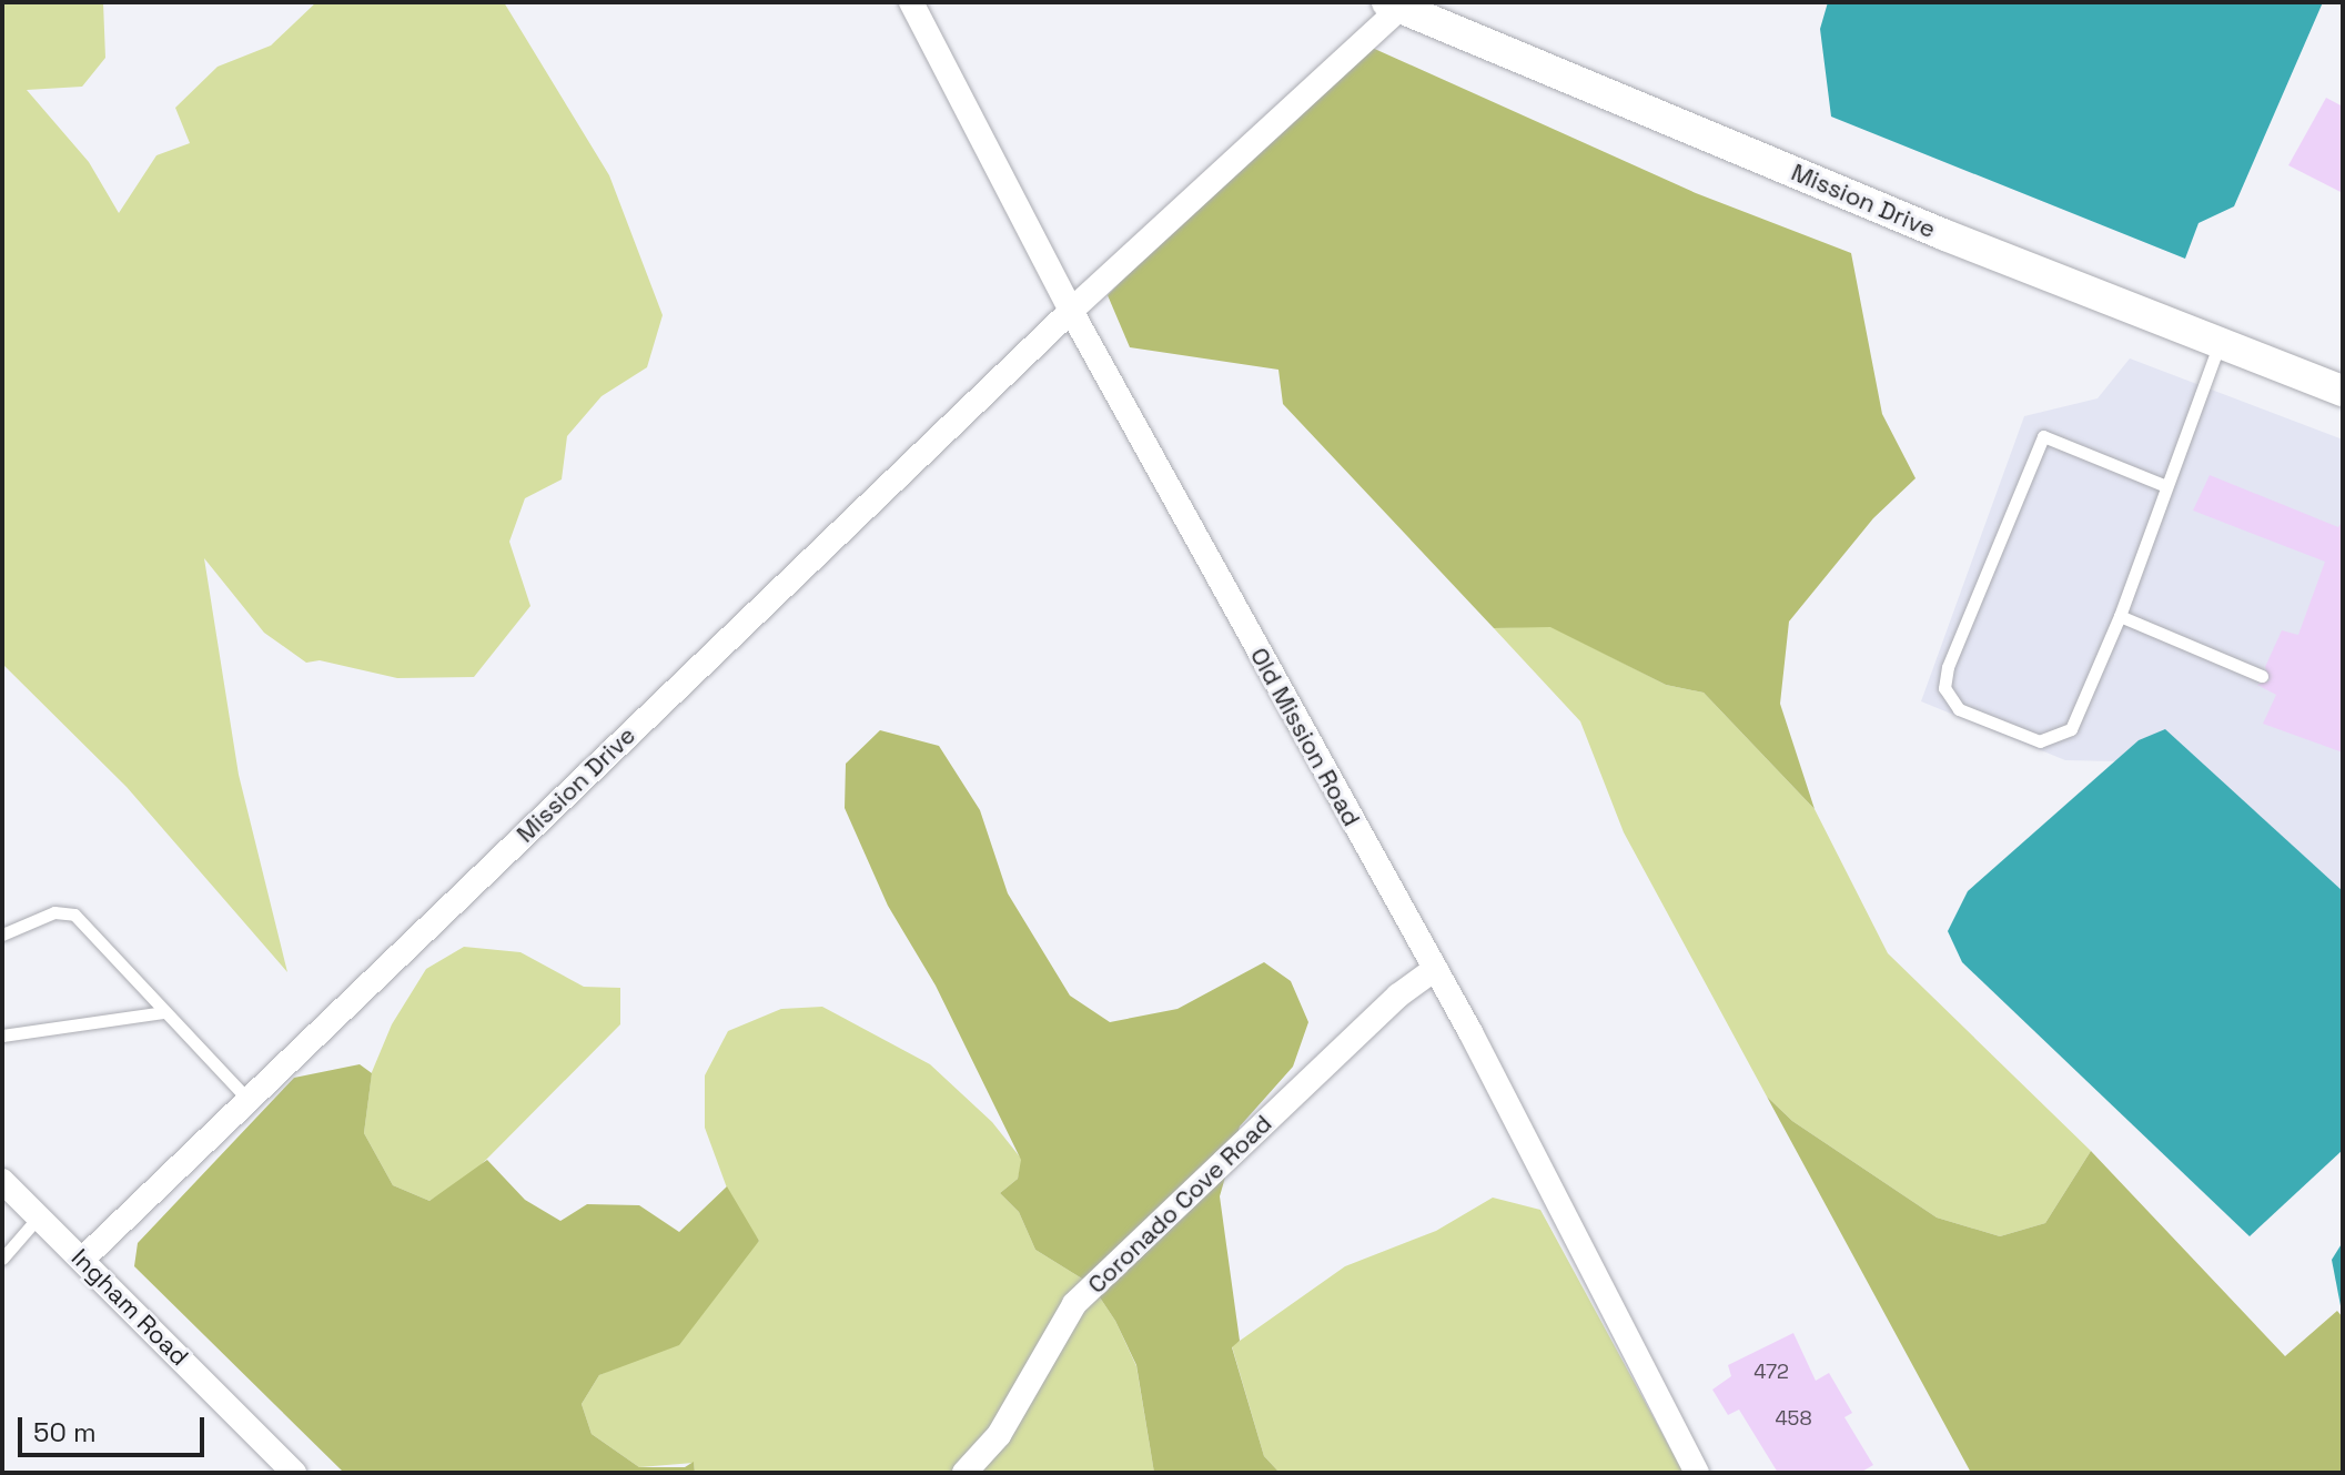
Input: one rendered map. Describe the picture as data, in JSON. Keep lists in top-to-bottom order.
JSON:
{
  "streets": {
    "street": [
      "Mission Drive",
      "Old Mission Road",
      "Coronado Cove Road",
      "Ingham Road"
    ]
  },
  "crossings": [
    ["Mission Drive", "Old Mission Road"],
    ["Mission Drive", "Ingham Road"],
    ["Old Mission Road", "Coronado Cove Road"]
  ],
  "house_numbers": ["472", "458"],
  "scale_bar": "50 m"
}
